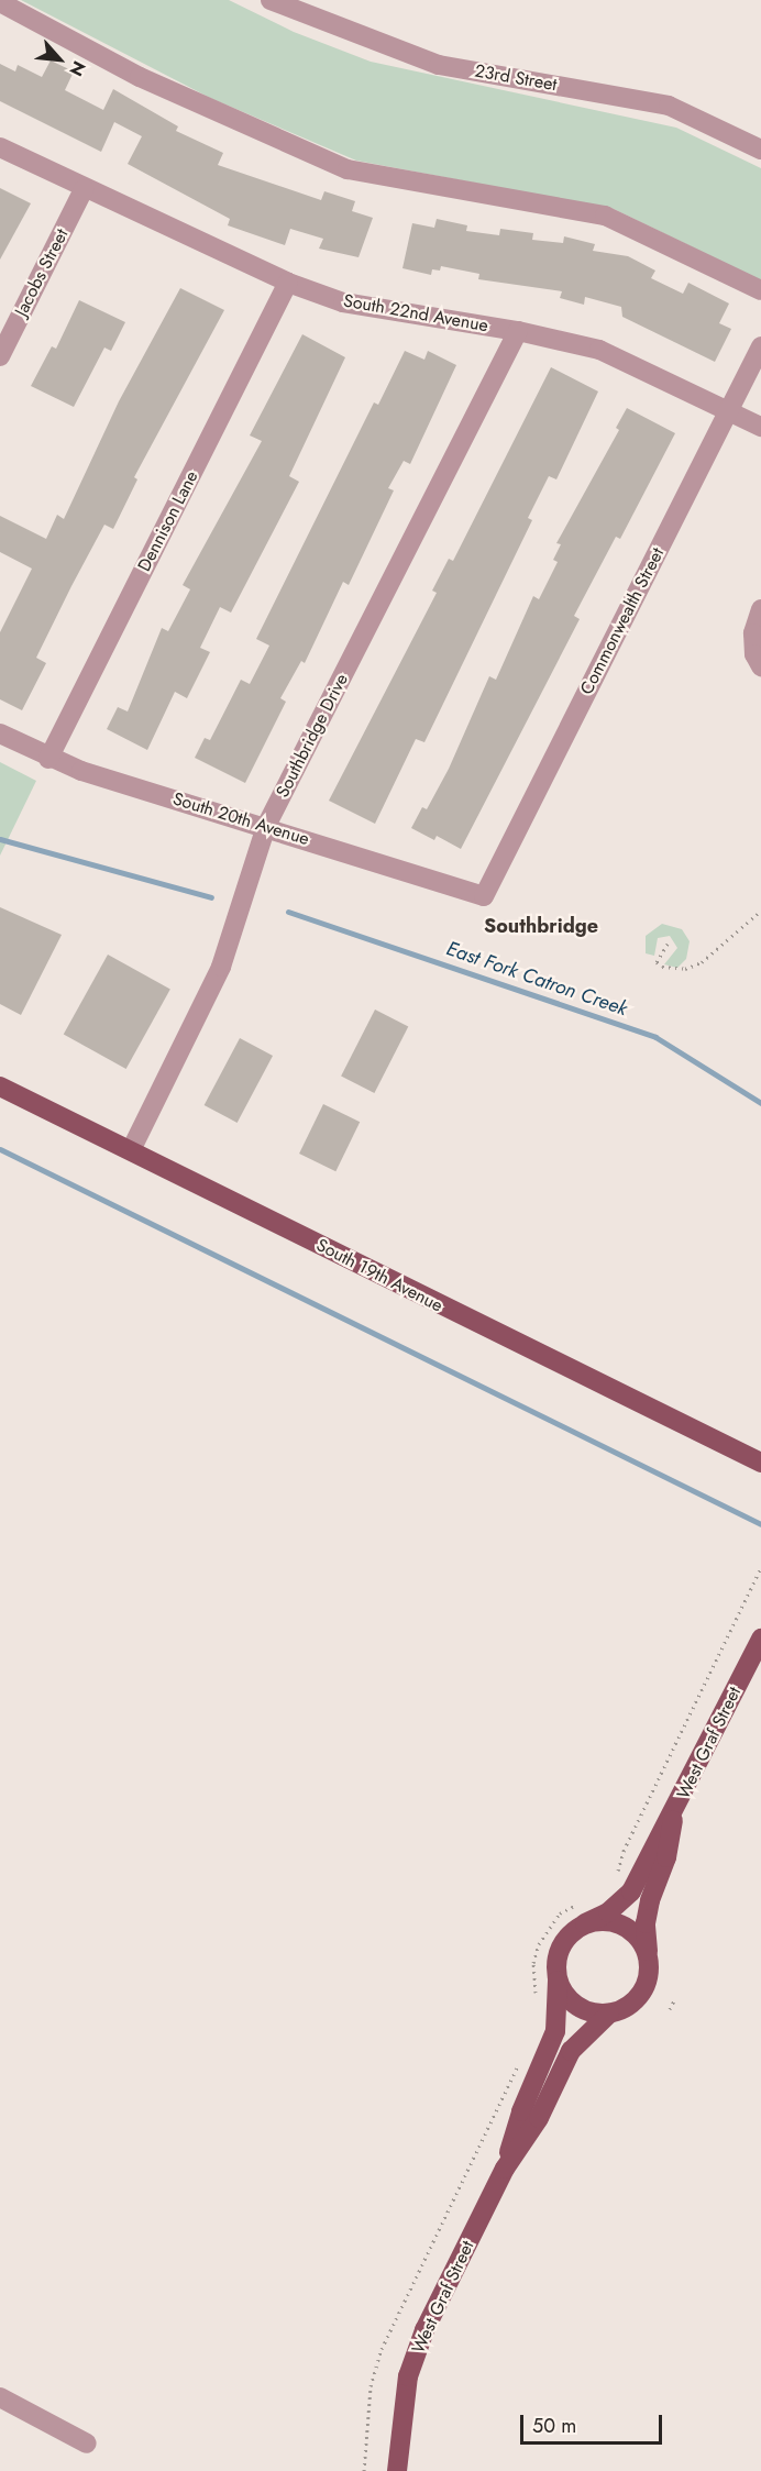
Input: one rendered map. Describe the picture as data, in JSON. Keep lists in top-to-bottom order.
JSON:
{
  "streets": {
    "main road": ["South 19th Avenue", "West Graf Street"],
    "street": [
      "23rd Street",
      "Jacobs Street",
      "South 22nd Avenue",
      "Dennison Lane",
      "Commonwealth Street",
      "Southbridge Drive",
      "South 20th Avenue"
    ]
  },
  "crossings": [
    ["Jacobs Street", "South 22nd Avenue"],
    ["South 22nd Avenue", "Dennison Lane"],
    ["South 22nd Avenue", "Commonwealth Street"],
    ["South 22nd Avenue", "Southbridge Drive"],
    ["Dennison Lane", "South 20th Avenue"],
    ["Commonwealth Street", "South 20th Avenue"],
    ["Southbridge Drive", "South 20th Avenue"],
    ["Southbridge Drive", "South 19th Avenue"]
  ],
  "districts": ["Southbridge"],
  "water": ["East Fork Catron Creek"],
  "scale_bar": "50 m",
  "north": "bottom right"
}
